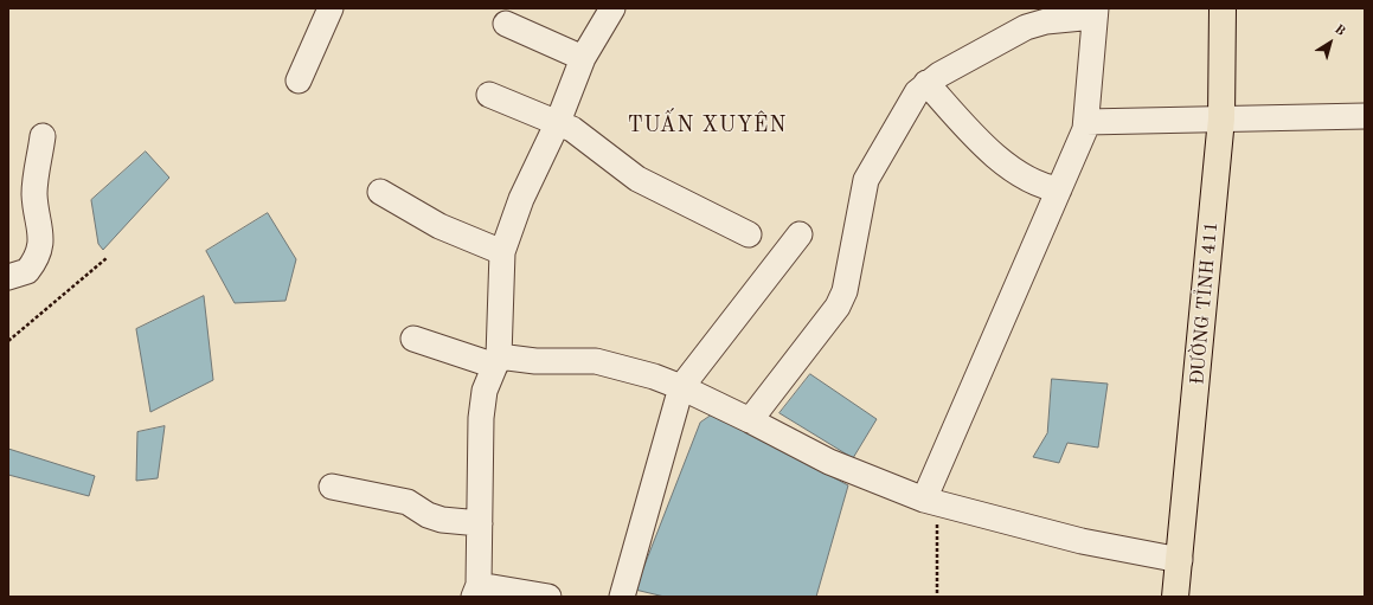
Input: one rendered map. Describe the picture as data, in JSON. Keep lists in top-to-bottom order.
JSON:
{
  "streets": {
    "main road": ["ĐƯỜNG TỈNH 411"]
  },
  "districts": ["TUẤN XUYÊN"],
  "north": "top right"
}
